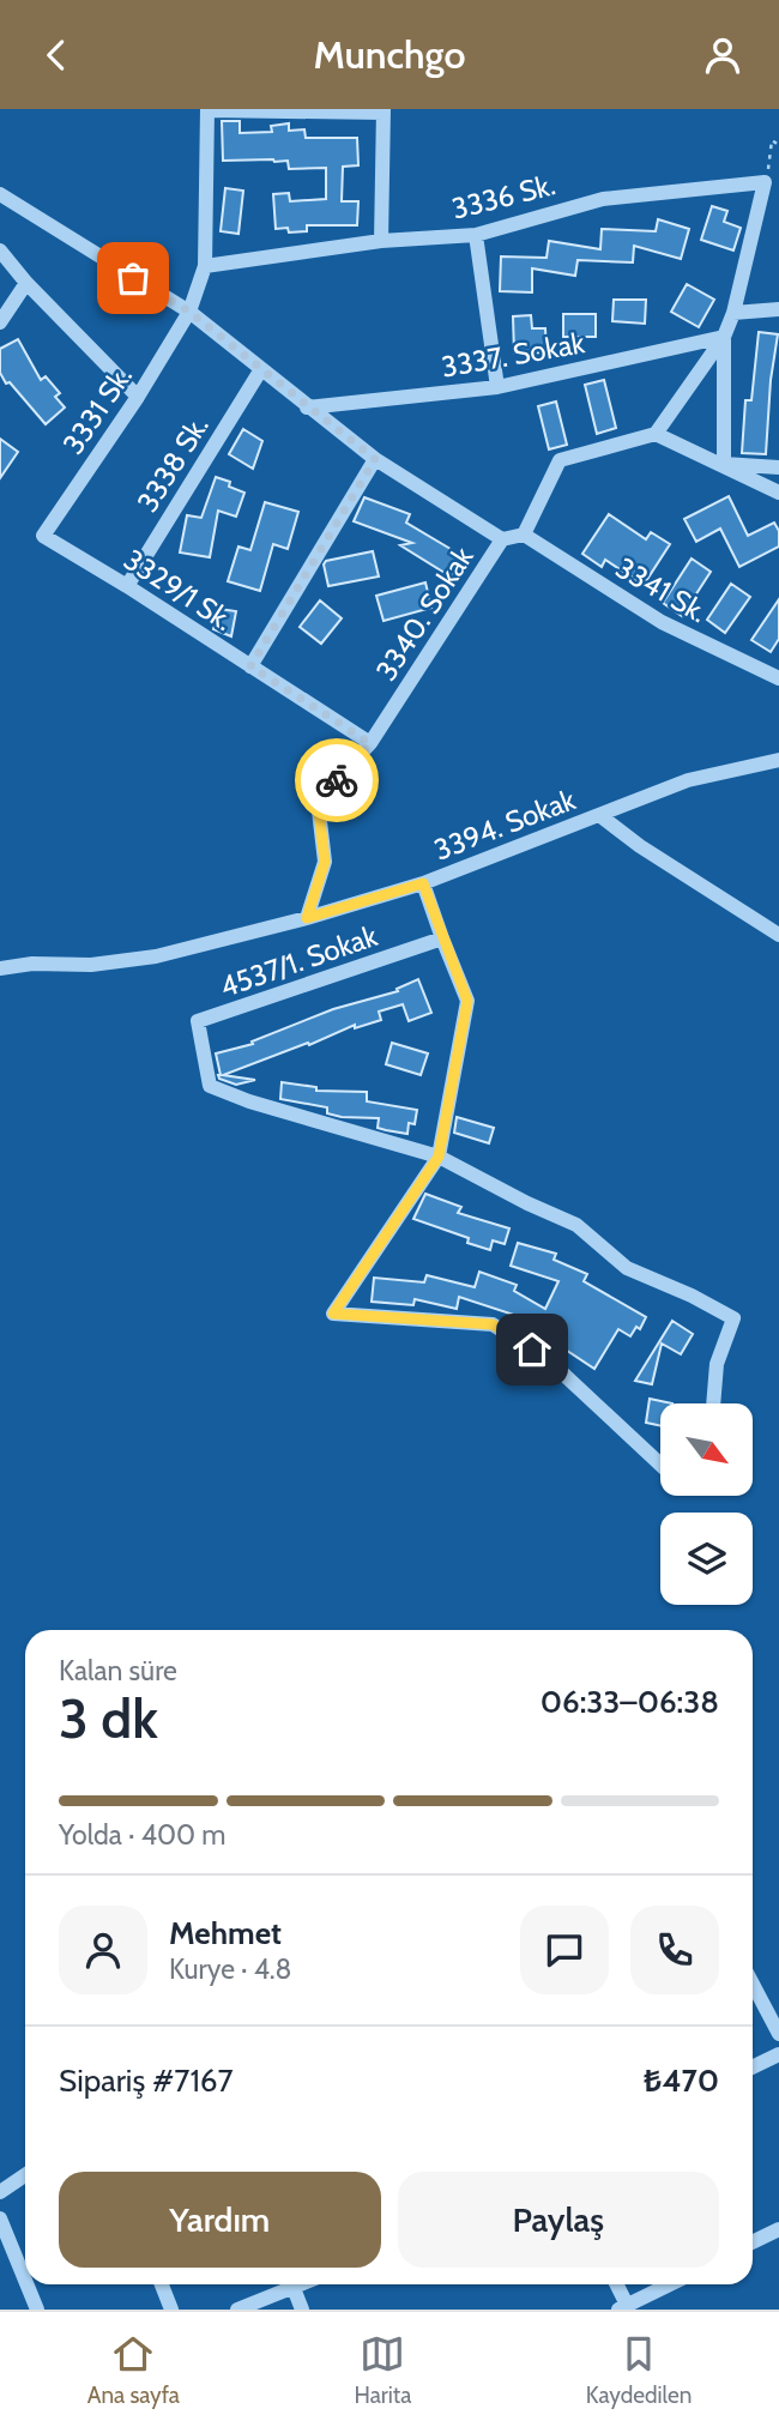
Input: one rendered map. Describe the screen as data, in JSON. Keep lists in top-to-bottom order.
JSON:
{
  "streets": {
    "street": [
      "3336 Sk.",
      "3337. Sokak",
      "3331 Sk.",
      "3338 Sk.",
      "3329/1 Sk.",
      "3341 Sk.",
      "3340. Sokak",
      "3394. Sokak",
      "4537/1. Sokak"
    ]
  },
  "crossings": [
    ["3336 Sk.", "3331 Sk."],
    ["3331 Sk.", "3329/1 Sk."],
    ["3338 Sk.", "3329/1 Sk."],
    ["3329/1 Sk.", "3340. Sokak"],
    ["3341 Sk.", "3340. Sokak"],
    ["3340. Sokak", "3394. Sokak"]
  ],
  "north": "bottom right",
  "page": {
    "header": "Munchgo",
    "heading": ["3 dk", "Kalan süre", "06:33–06:38"],
    "panel": [
      "Mehmet",
      "Kurye · 4.8",
      "Sipariş #7167",
      "₺470"
    ],
    "bar": "Yolda · 400 m",
    "buttons": ["Yardım", "Paylaş"],
    "tabs": ["Ana sayfa", "Harita", "Kaydedilen"]
  }
}
